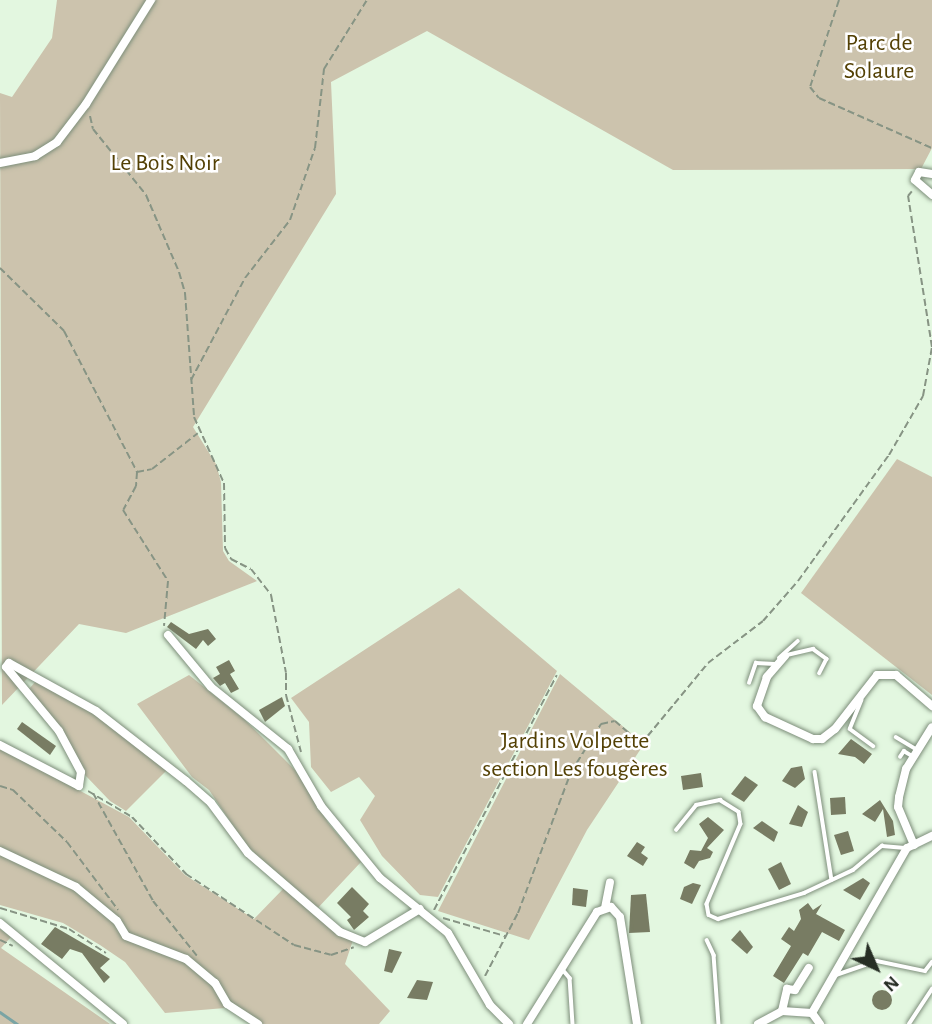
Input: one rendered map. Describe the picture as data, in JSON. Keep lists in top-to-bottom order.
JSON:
{
  "parks": ["Parc de Solaure", "Le Bois Noir", "Jardins Volpette section Les fougères"],
  "north": "bottom right"
}
